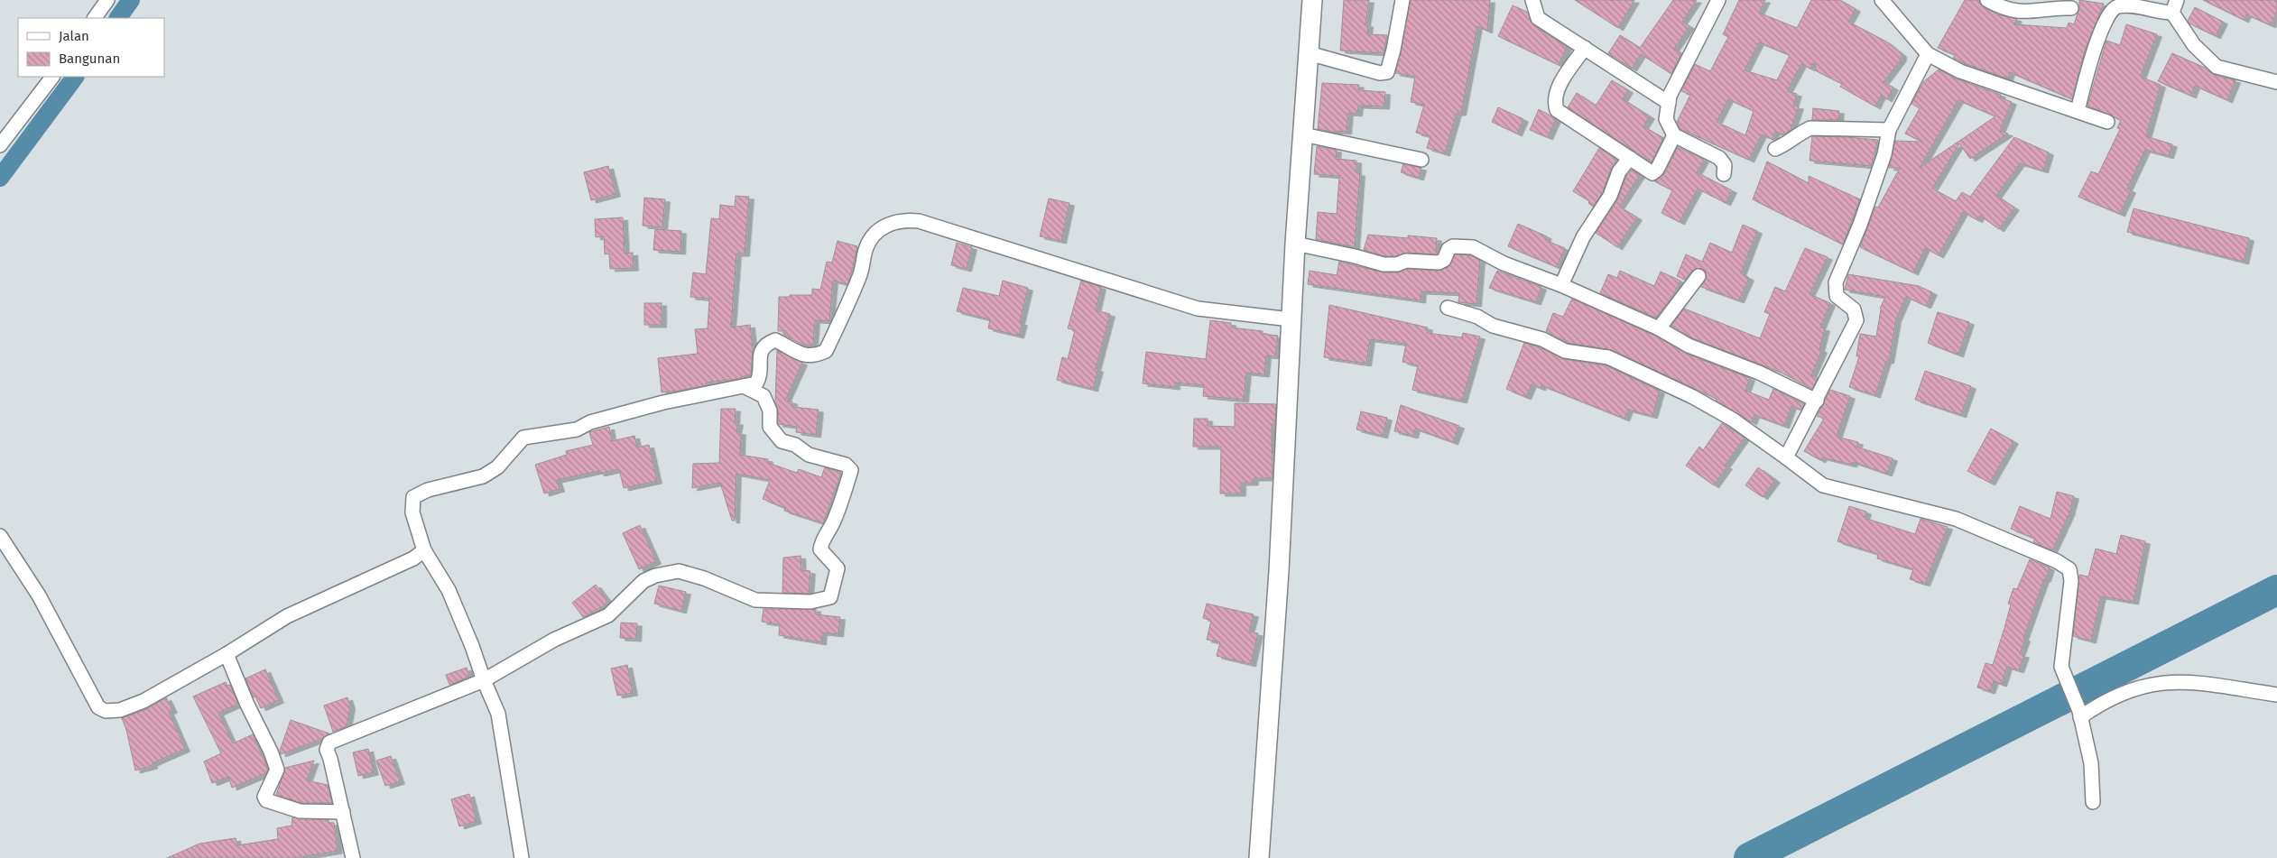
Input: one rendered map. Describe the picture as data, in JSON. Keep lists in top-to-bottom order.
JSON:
{
  "legend": ["Jalan", "Bangunan"]
}
